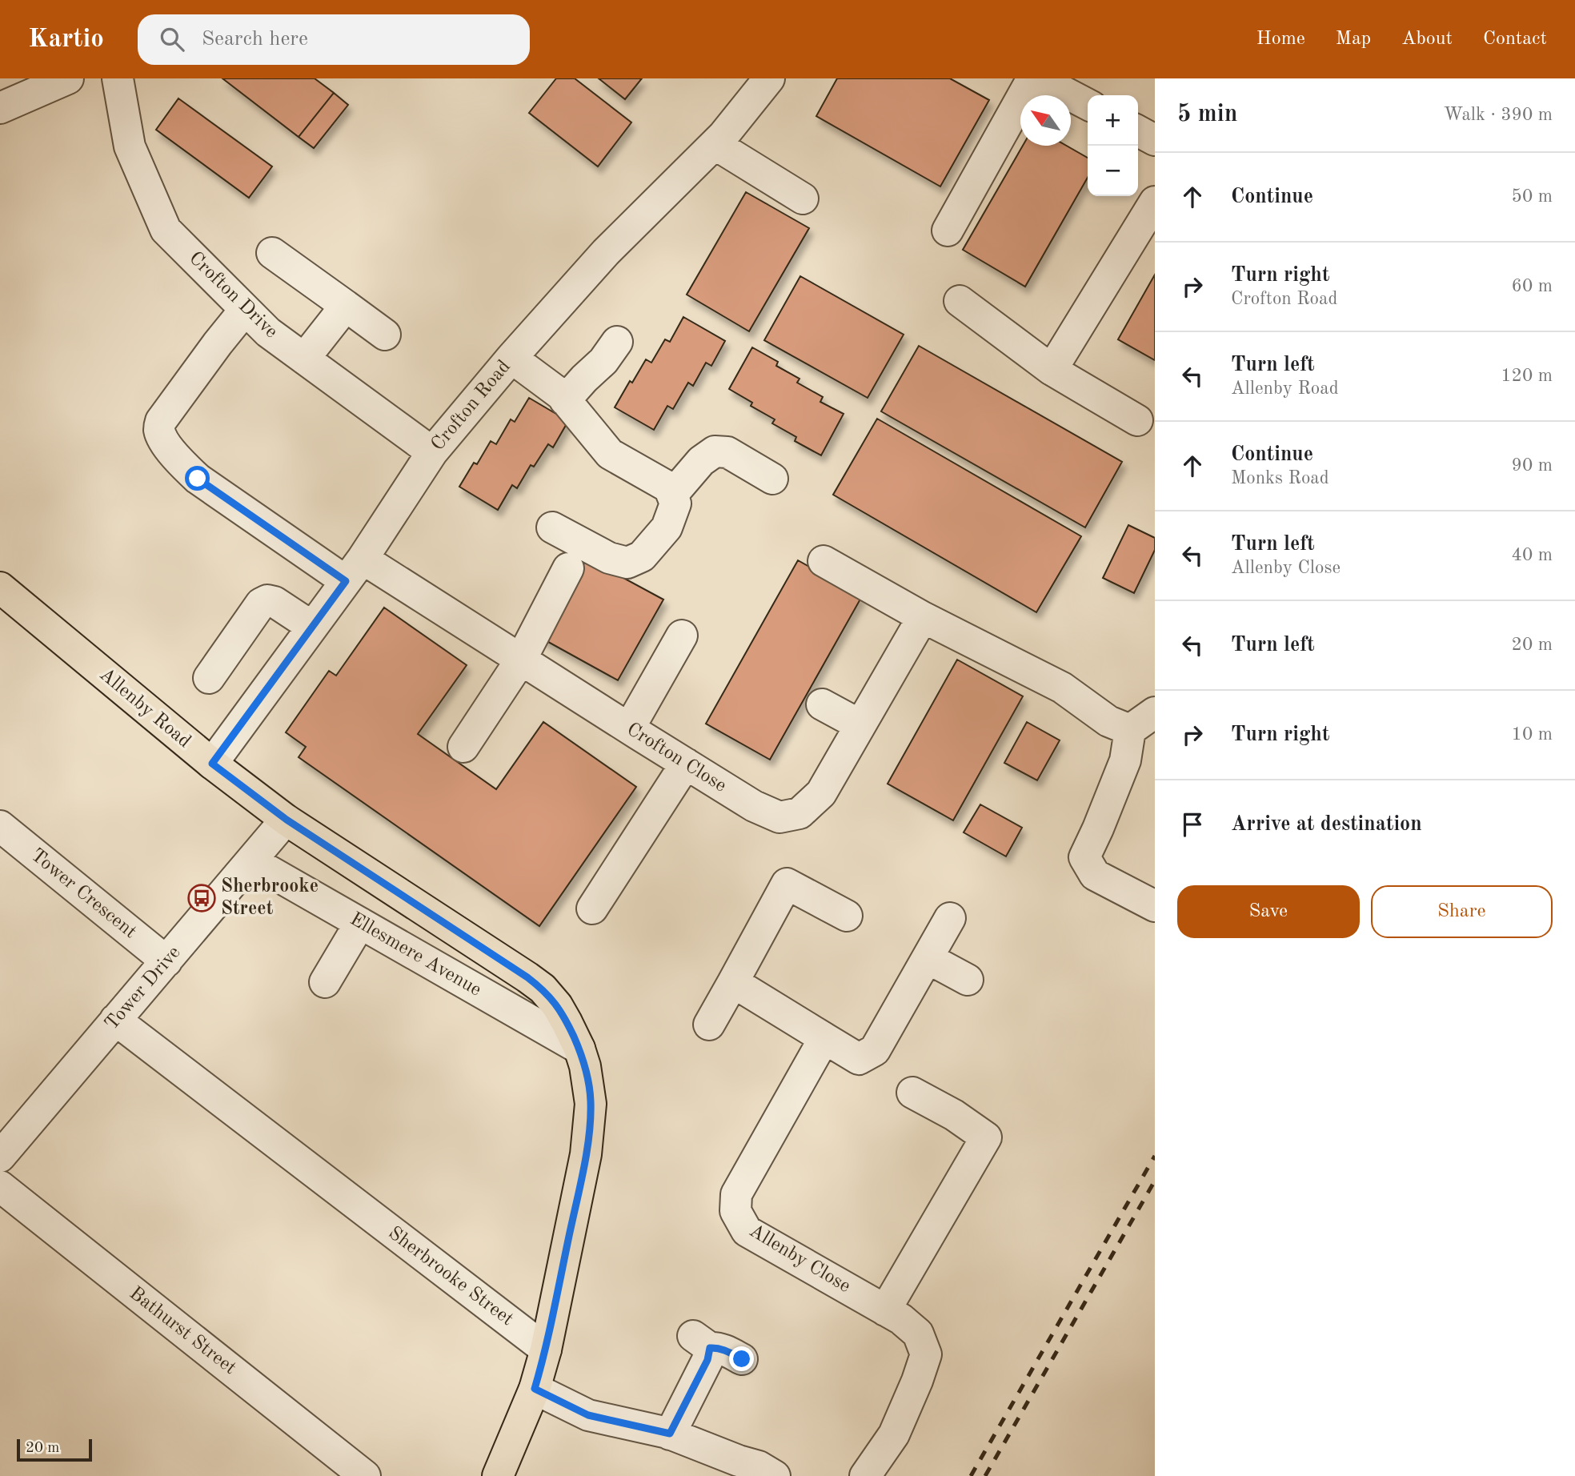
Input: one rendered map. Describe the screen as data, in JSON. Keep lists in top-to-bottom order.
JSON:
{
  "streets": {
    "main road": ["Allenby Road"],
    "street": [
      "Crofton Drive",
      "Crofton Road",
      "Crofton Close",
      "Tower Crescent",
      "Ellesmere Avenue",
      "Tower Drive",
      "Allenby Close",
      "Sherbrooke Street",
      "Bathurst Street"
    ]
  },
  "crossings": [
    ["Crofton Drive", "Crofton Road"],
    ["Crofton Drive", "Crofton Close"],
    ["Crofton Road", "Allenby Road"],
    ["Crofton Road", "Crofton Close"],
    ["Allenby Road", "Ellesmere Avenue"],
    ["Allenby Road", "Tower Drive"],
    ["Allenby Road", "Sherbrooke Street"],
    ["Tower Crescent", "Tower Drive"],
    ["Ellesmere Avenue", "Tower Drive"],
    ["Tower Drive", "Sherbrooke Street"]
  ],
  "places": {
    "bus stop": ["Sherbrooke Street"]
  },
  "scale_bar": "20 m",
  "north": "top left",
  "page": {
    "header": "Kartio",
    "search": "Search here",
    "nav": [
      "Home",
      "Map",
      "About",
      "Contact"
    ],
    "heading": ["5 min", "Walk · 390 m"],
    "map_buttons": ["+", "−"],
    "list": [
      ["Continue", "50 m"],
      ["Turn right", "Crofton Road", "60 m"],
      ["Turn left", "Allenby Road", "120 m"],
      ["Continue", "Monks Road", "90 m"],
      ["Turn left", "Allenby Close", "40 m"],
      ["Turn left", "20 m"],
      ["Turn right", "10 m"],
      "Arrive at destination"
    ],
    "buttons": ["Save", "Share"],
    "scale": "20 m"
  }
}
